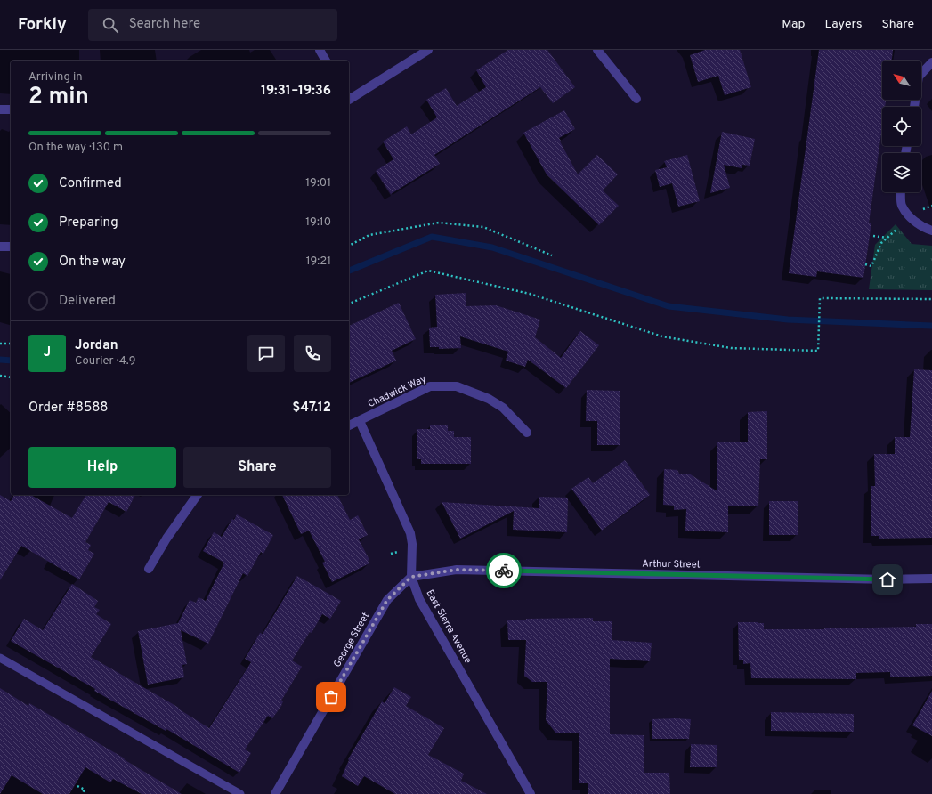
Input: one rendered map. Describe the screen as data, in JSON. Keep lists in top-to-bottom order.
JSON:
{
  "streets": {
    "street": [
      "Chadwick Way",
      "Arthur Street",
      "East Sierra Avenue",
      "George Street"
    ]
  },
  "crossings": [
    ["Chadwick Way", "East Sierra Avenue"],
    ["Arthur Street", "East Sierra Avenue"],
    ["Arthur Street", "George Street"],
    ["East Sierra Avenue", "George Street"]
  ],
  "north": "top left",
  "page": {
    "header": "Forkly",
    "search": "Search here",
    "nav": ["Map", "Layers", "Share"],
    "heading": ["2 min", "Arriving in", "19:31–19:36"],
    "panel": [
      "Jordan",
      "Courier · 4.9",
      "Order #8588",
      "$47.12"
    ],
    "bar": "On the way · 130 m",
    "list": [
      ["Confirmed", "19:01"],
      ["Preparing", "19:10"],
      ["On the way", "19:21"],
      "Delivered"
    ],
    "round": "J",
    "buttons": ["Help", "Share"]
  }
}
